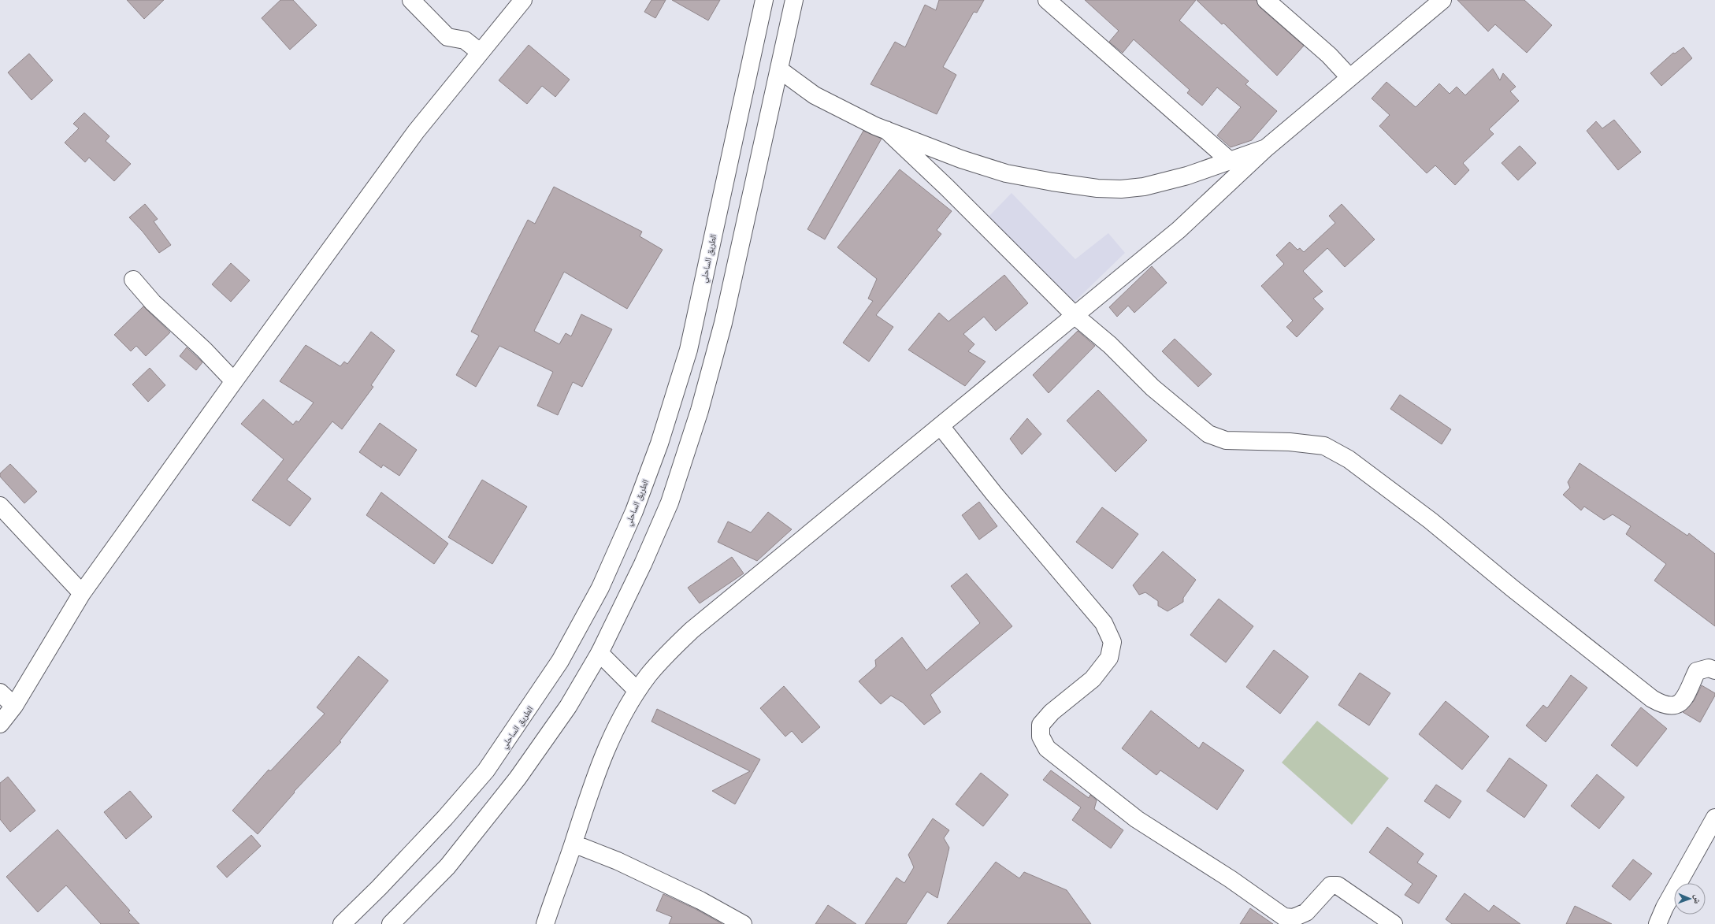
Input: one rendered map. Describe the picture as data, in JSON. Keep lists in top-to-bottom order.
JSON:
{
  "streets": {
    "main road": ["الطريق الساحلي"]
  },
  "north": "right"
}
